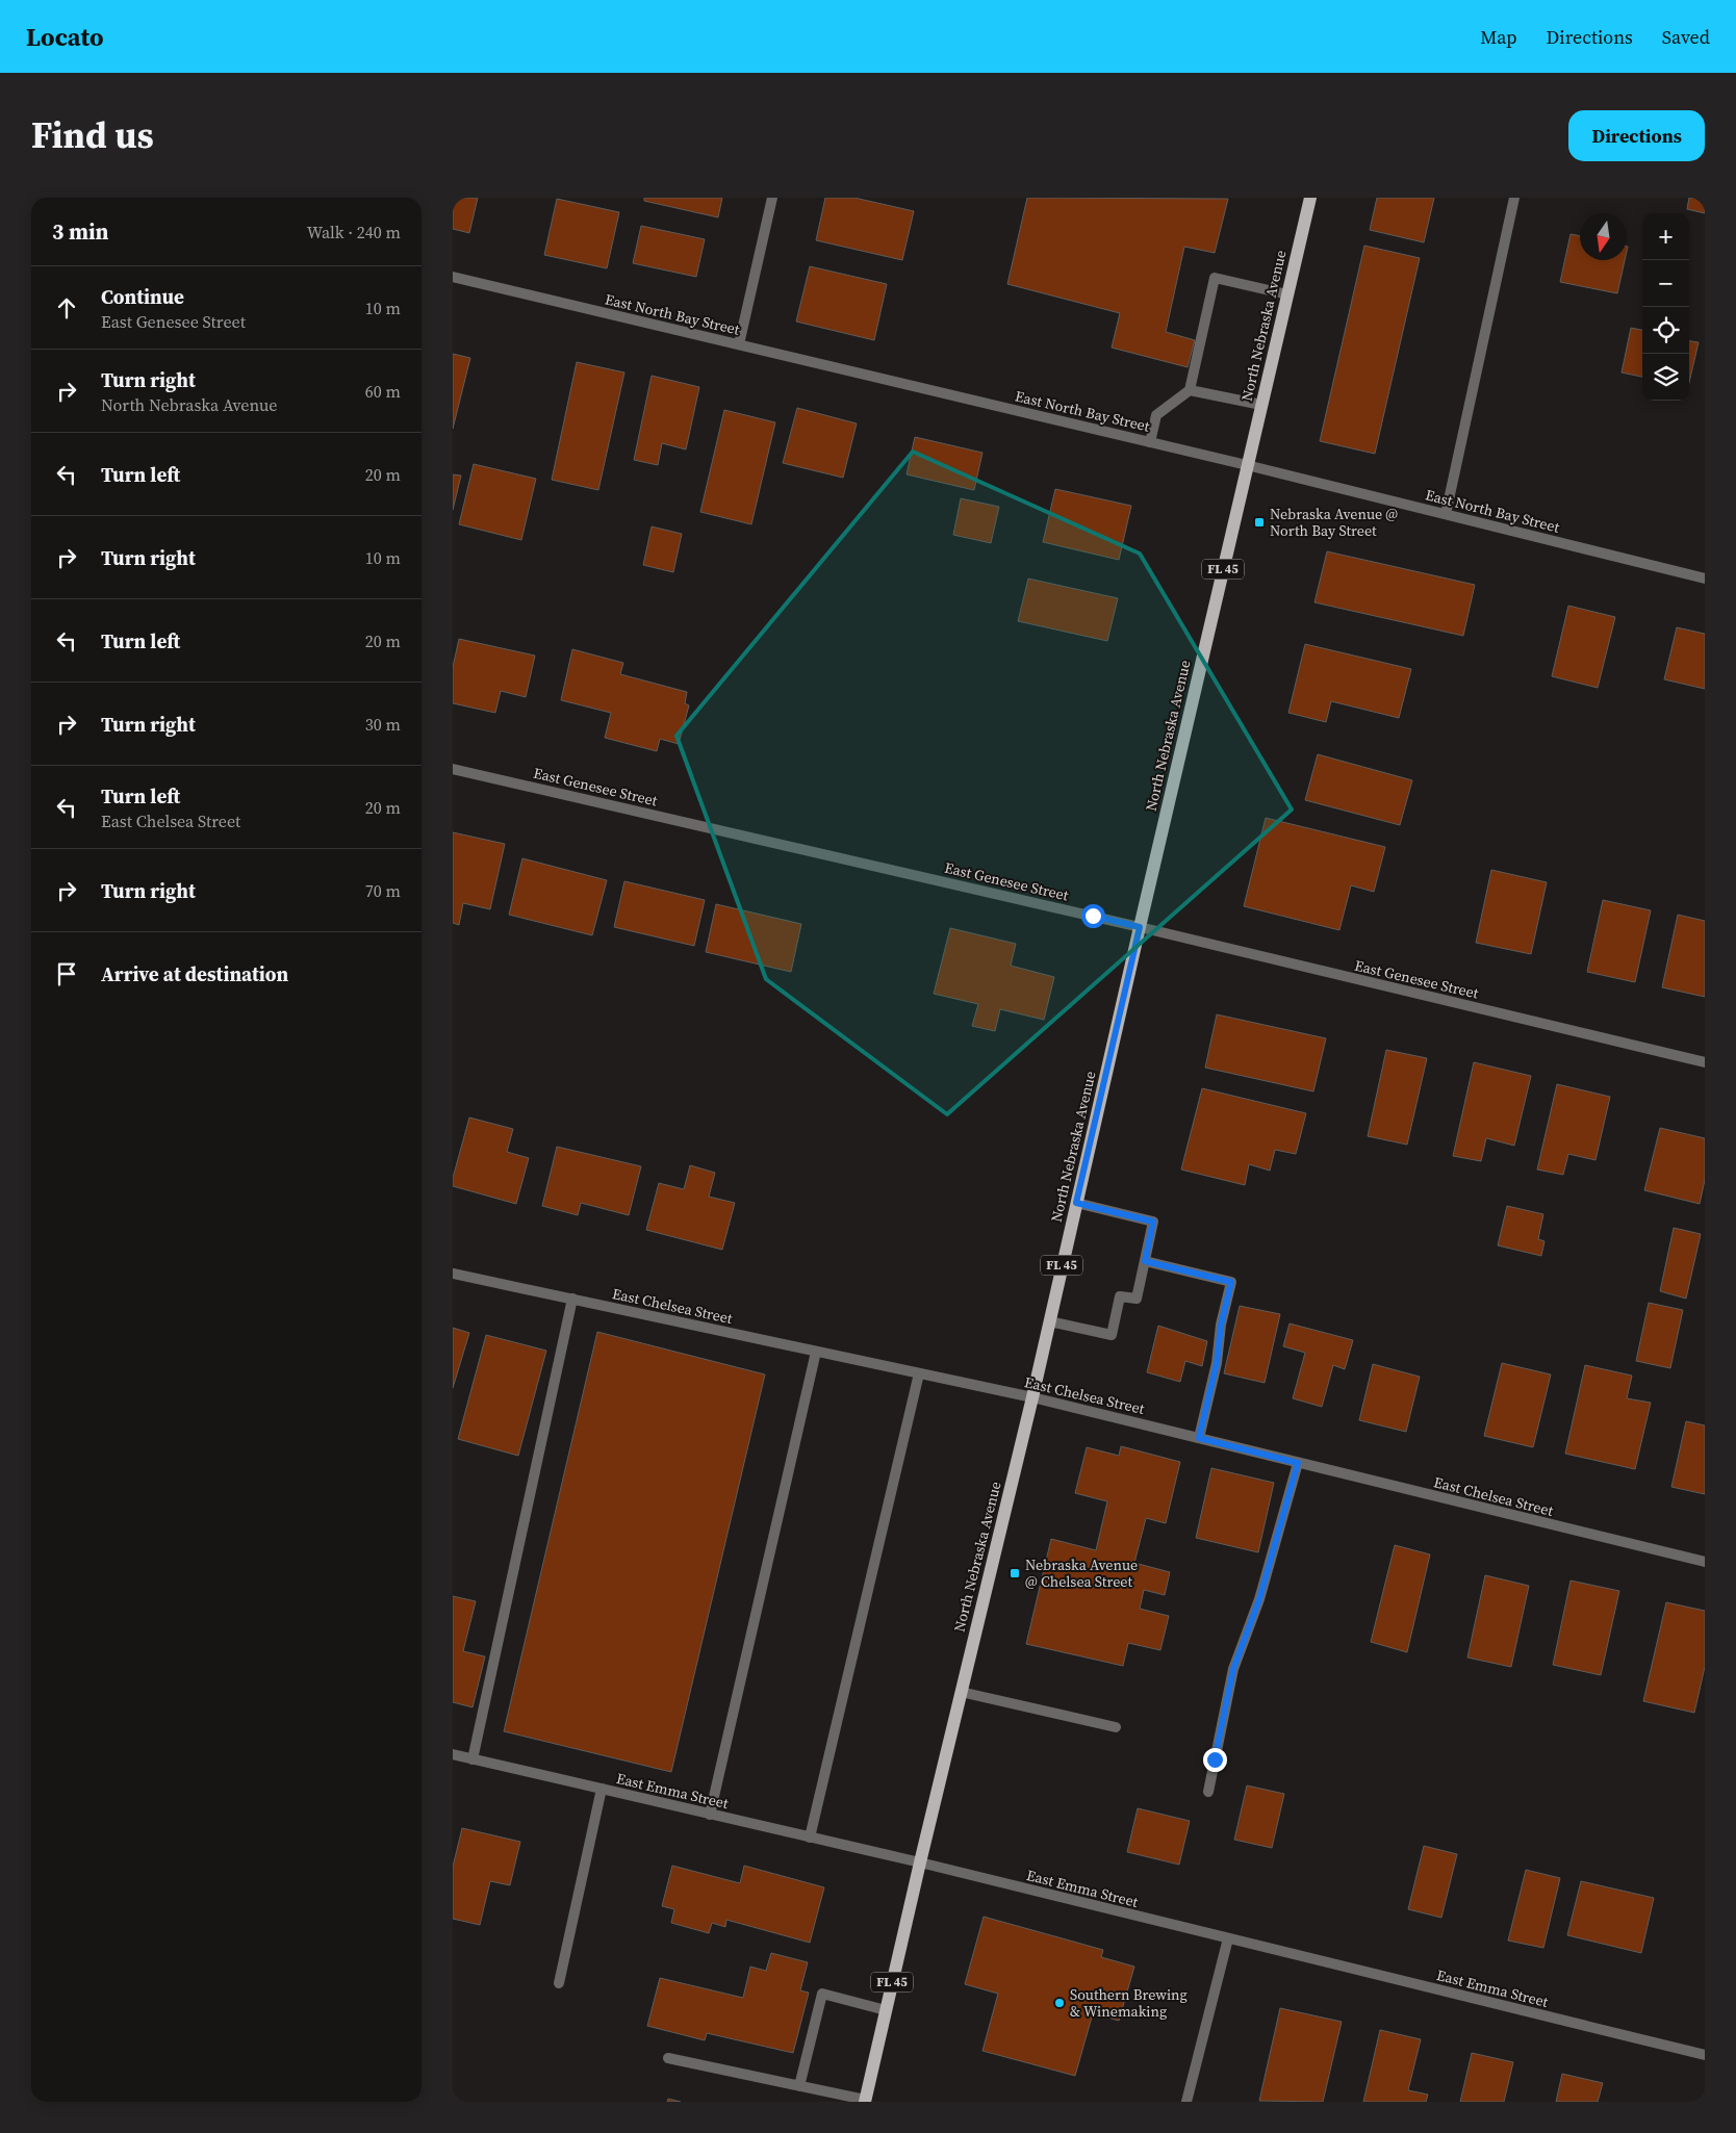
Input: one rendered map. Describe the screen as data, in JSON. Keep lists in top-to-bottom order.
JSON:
{
  "streets": {
    "main road": ["North Nebraska Avenue", "FL 45"],
    "street": [
      "East North Bay Street",
      "East Genesee Street",
      "East Chelsea Street",
      "East Emma Street"
    ]
  },
  "crossings": [
    ["East North Bay Street", "North Nebraska Avenue"],
    ["North Nebraska Avenue", "East Genesee Street"],
    ["North Nebraska Avenue", "East Chelsea Street"],
    ["North Nebraska Avenue", "East Emma Street"]
  ],
  "places": {
    "transit": ["Nebraska Avenue @ North Bay Street", "Nebraska Avenue @ Chelsea Street"],
    "other": ["Southern Brewing & Winemaking"]
  },
  "north": "bottom",
  "page": {
    "header": "Locato",
    "nav": ["Map", "Directions", "Saved"],
    "title": "Find us",
    "buttons": "Directions",
    "heading": ["3 min", "Walk · 240 m"],
    "map_buttons": ["+", "−"],
    "list": [
      ["Continue", "East Genesee Street", "10 m"],
      ["Turn right", "North Nebraska Avenue", "60 m"],
      ["Turn left", "20 m"],
      ["Turn right", "10 m"],
      ["Turn left", "20 m"],
      ["Turn right", "30 m"],
      ["Turn left", "East Chelsea Street", "20 m"],
      ["Turn right", "70 m"],
      "Arrive at destination"
    ]
  }
}
